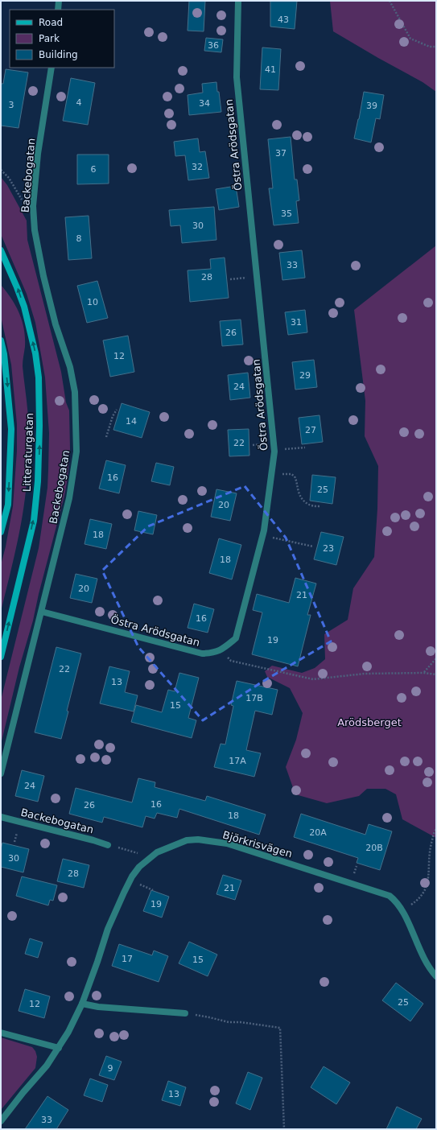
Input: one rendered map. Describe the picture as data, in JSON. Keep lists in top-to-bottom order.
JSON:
{
  "streets": {
    "street": [
      "Östra Arödsgatan",
      "Backebogatan",
      "Litteraturgatan",
      "Björkrisvägen"
    ]
  },
  "crossings": [
    ["Östra Arödsgatan", "Backebogatan"]
  ],
  "parks": ["Arödsberget"],
  "house_numbers": [
    "43",
    "36",
    "41",
    "4",
    "34",
    "3",
    "39",
    "37",
    "32",
    "6",
    "35",
    "30",
    "8",
    "33",
    "28",
    "10",
    "31",
    "26",
    "12",
    "29",
    "24",
    "14",
    "27",
    "22",
    "16",
    "25",
    "20",
    "18",
    "23",
    "18",
    "20",
    "21",
    "16",
    "19",
    "22",
    "13",
    "17B",
    "15",
    "17A",
    "24",
    "16",
    "26",
    "18",
    "20A",
    "20B",
    "30",
    "28",
    "21",
    "19",
    "17",
    "15",
    "25",
    "12",
    "9",
    "13",
    "33"
  ],
  "legend": ["Road", "Park", "Building"]
}
